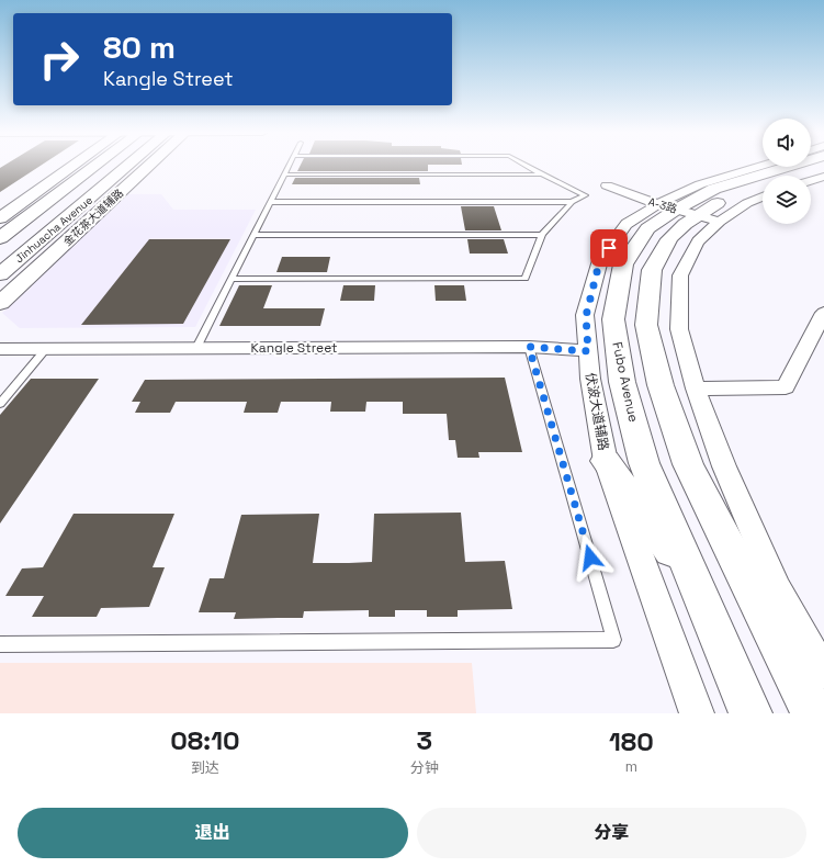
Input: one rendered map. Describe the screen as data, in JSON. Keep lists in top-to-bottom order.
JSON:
{
  "streets": {
    "main road": ["金花茶大道辅路", "Jinhuacha Avenue", "Fubo Avenue"],
    "street": ["A-3路", "Kangle Street", "伏波大道辅路"]
  },
  "crossings": [
    ["A-3路", "Fubo Avenue"],
    ["A-3路", "伏波大道辅路"],
    ["Kangle Street", "伏波大道辅路"],
    ["Fubo Avenue", "伏波大道辅路"]
  ],
  "page": {
    "turn": ["80 m", "Kangle Street"],
    "eta": [
      "08:10",
      "到达",
      "3",
      "分钟",
      "180",
      "m"
    ],
    "buttons": ["退出", "分享"]
  }
}
